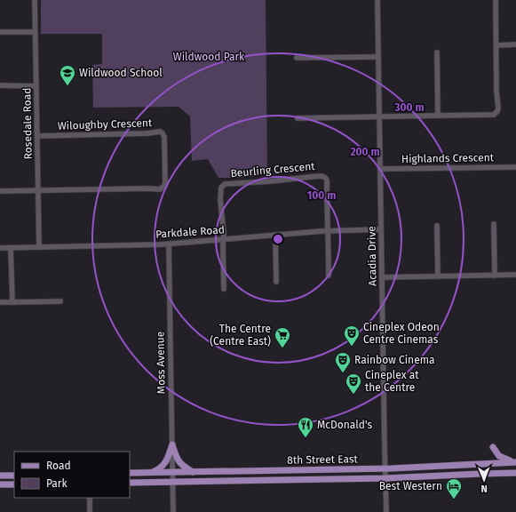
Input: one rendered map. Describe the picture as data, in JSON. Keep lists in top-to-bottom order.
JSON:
{
  "streets": {
    "main road": ["8th Street East"],
    "street": [
      "Rosedale Road",
      "Wiloughby Crescent",
      "Highlands Crescent",
      "Beurling Crescent",
      "Parkdale Road",
      "Acadia Drive",
      "Moss Avenue"
    ]
  },
  "crossings": [
    ["Rosedale Road", "Wiloughby Crescent"],
    ["Rosedale Road", "Parkdale Road"],
    ["Highlands Crescent", "Acadia Drive"],
    ["Beurling Crescent", "Parkdale Road"],
    ["Parkdale Road", "Acadia Drive"],
    ["Parkdale Road", "Moss Avenue"],
    ["Acadia Drive", "8th Street East"],
    ["Moss Avenue", "8th Street East"]
  ],
  "parks": ["Wildwood Park"],
  "places": {
    "school or university": ["Wildwood School"],
    "theatre": ["Cineplex Odeon Centre Cinemas", "Rainbow Cinema", "Cineplex at the Centre"],
    "supermarket": ["The Centre (Centre East)"],
    "restaurant": ["McDonald's"],
    "hotel": ["Best Western"]
  },
  "legend": ["Road", "Park"],
  "north": "bottom",
  "rings": ["300 m", "200 m", "100 m"]
}
